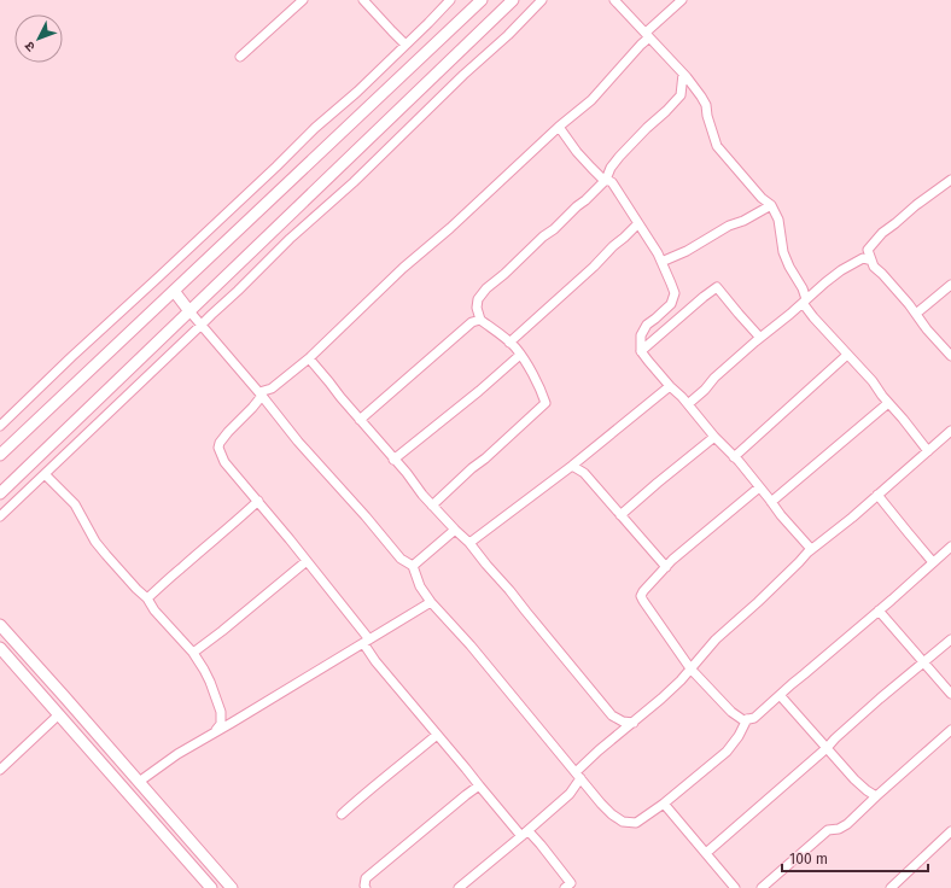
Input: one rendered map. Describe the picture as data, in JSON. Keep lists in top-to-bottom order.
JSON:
{
  "scale_bar": "100 m",
  "north": "bottom left"
}
